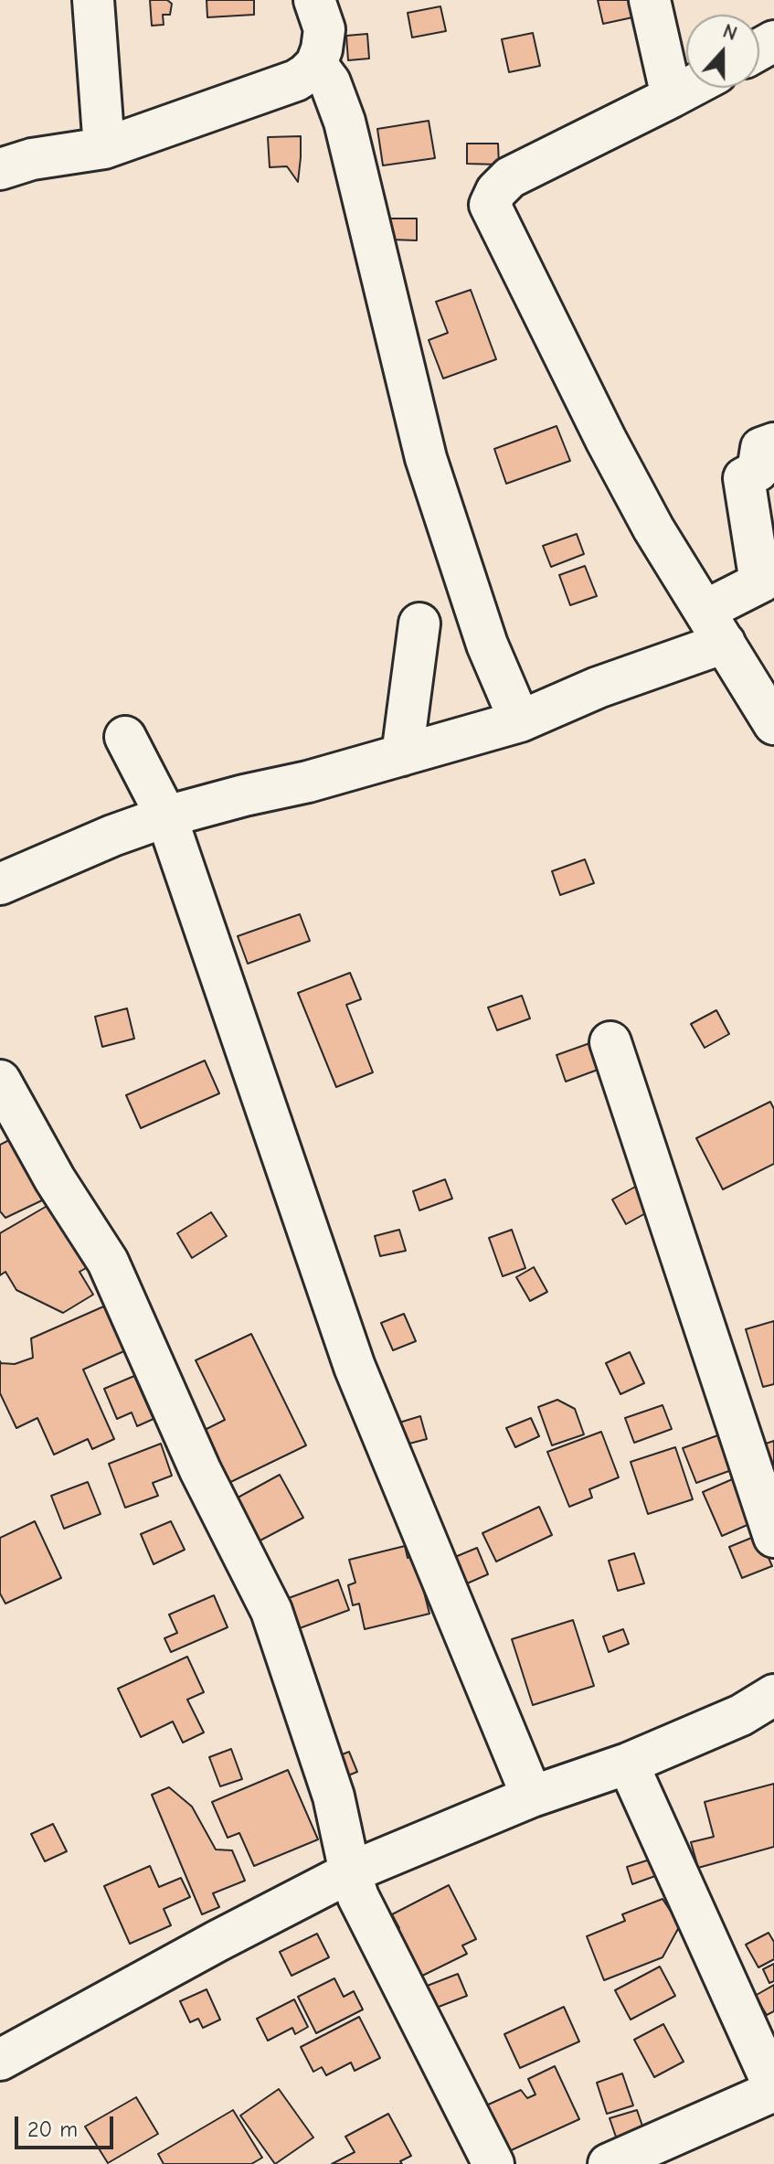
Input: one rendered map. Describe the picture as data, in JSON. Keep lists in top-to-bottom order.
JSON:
{
  "scale_bar": "20 m",
  "north": "top"
}
